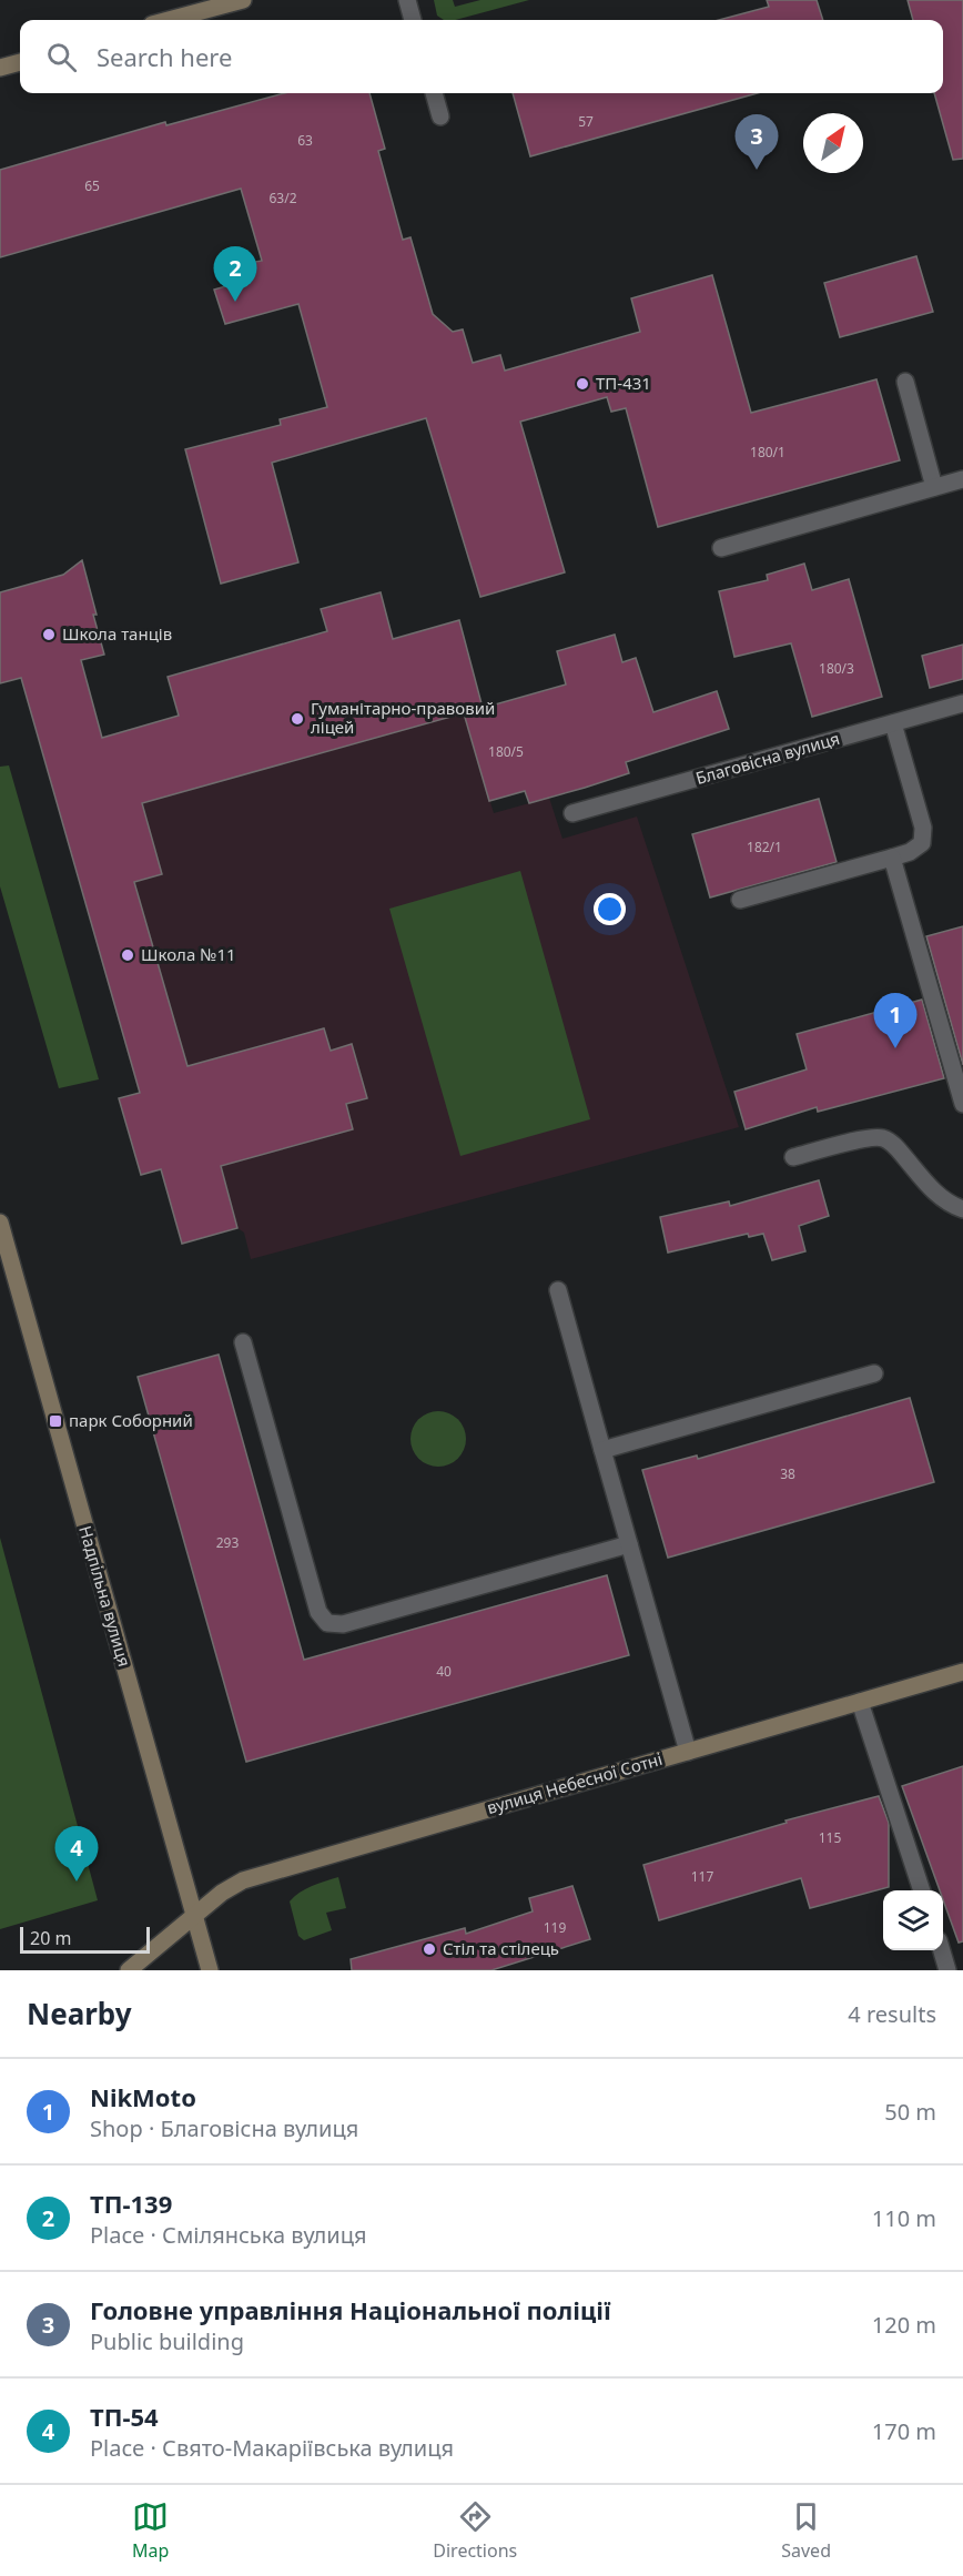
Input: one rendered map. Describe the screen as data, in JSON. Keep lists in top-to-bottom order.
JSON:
{
  "streets": {
    "main road": ["Надпільна вулиця", "вулиця Небесної Сотні"],
    "street": ["Благовісна вулиця"]
  },
  "crossings": [
    ["Надпільна вулиця", "вулиця Небесної Сотні"]
  ],
  "places": {
    "other": [
      "ТП-431",
      "Школа танців",
      "Гуманітарно-правовий ліцей",
      "Школа №11",
      "Стіл та стілець"
    ],
    "transit": ["парк Соборний"]
  },
  "house_numbers": [
    "57",
    "63",
    "65",
    "63/2",
    "180/1",
    "180/3",
    "180/5",
    "182/1",
    "38",
    "293",
    "40",
    "115",
    "117",
    "119"
  ],
  "scale_bar": "20 m",
  "north": "top right",
  "page": {
    "search": "Search here",
    "pins": [
      "3",
      "2",
      "1",
      "4"
    ],
    "scale": "20 m",
    "heading": ["Nearby", "4 results"],
    "list": [
      {
        "mark": "1",
        "name": "NikMoto",
        "note": "Shop · Благовісна вулиця",
        "value": "50 m"
      },
      {
        "mark": "2",
        "name": "ТП-139",
        "note": "Place · Смілянська вулиця",
        "value": "110 m"
      },
      {
        "mark": "3",
        "name": "Головне управління Національної поліції",
        "note": "Public building",
        "value": "120 m"
      },
      {
        "mark": "4",
        "name": "ТП-54",
        "note": "Place · Свято-Макаріївська вулиця",
        "value": "170 m"
      }
    ],
    "nav": ["Map", "Directions", "Saved"]
  }
}
